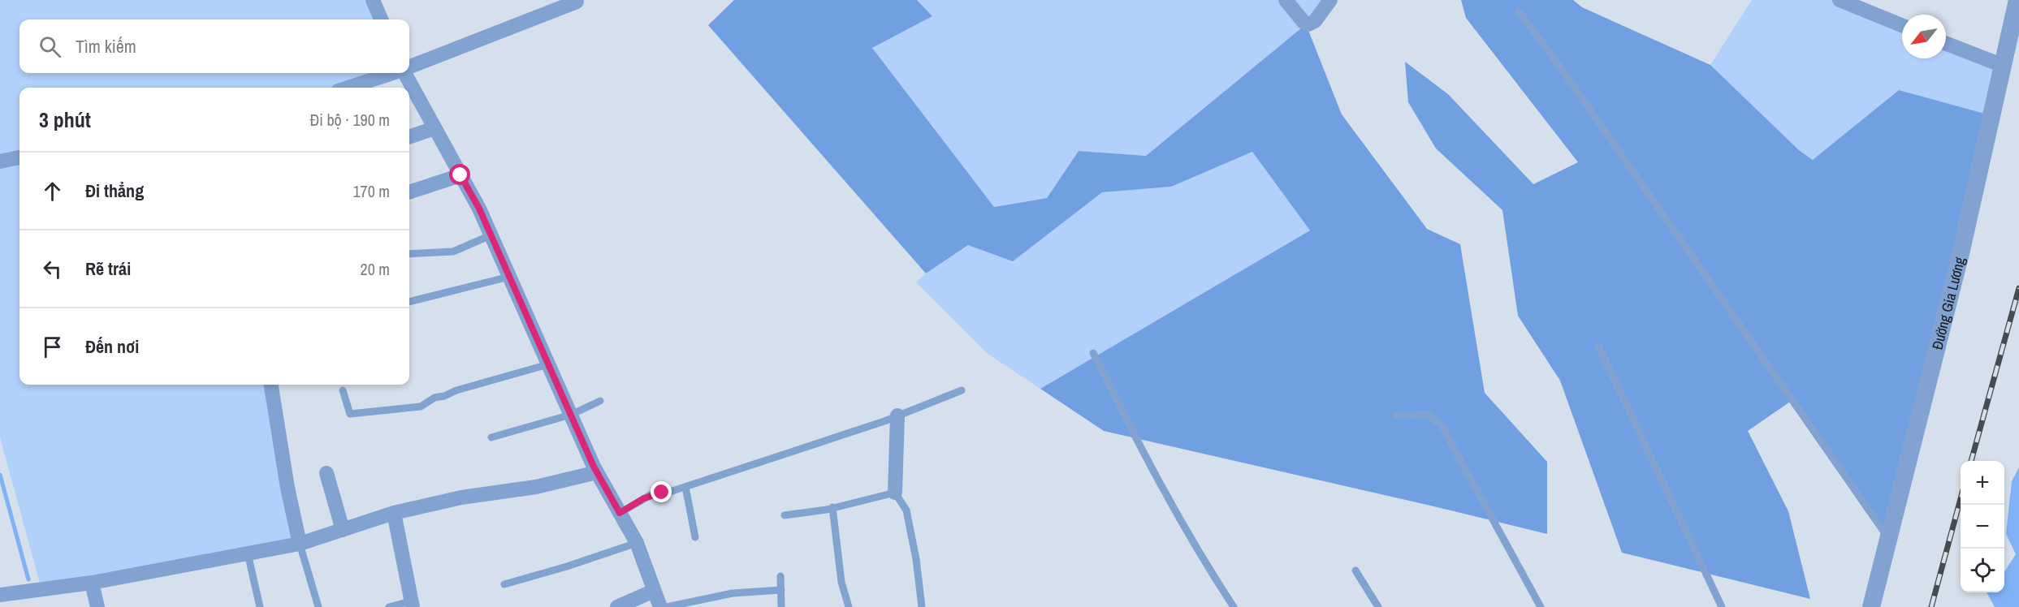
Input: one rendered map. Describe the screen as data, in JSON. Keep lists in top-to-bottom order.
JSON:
{
  "streets": {
    "street": ["Đường Gia Lương"]
  },
  "north": "bottom left",
  "page": {
    "search": "Tìm kiếm",
    "heading": ["3 phút", "Đi bộ · 190 m"],
    "list": [
      ["Đi thẳng", "170 m"],
      ["Rẽ trái", "20 m"],
      "Đến nơi"
    ],
    "map_buttons": ["+", "−"]
  }
}
